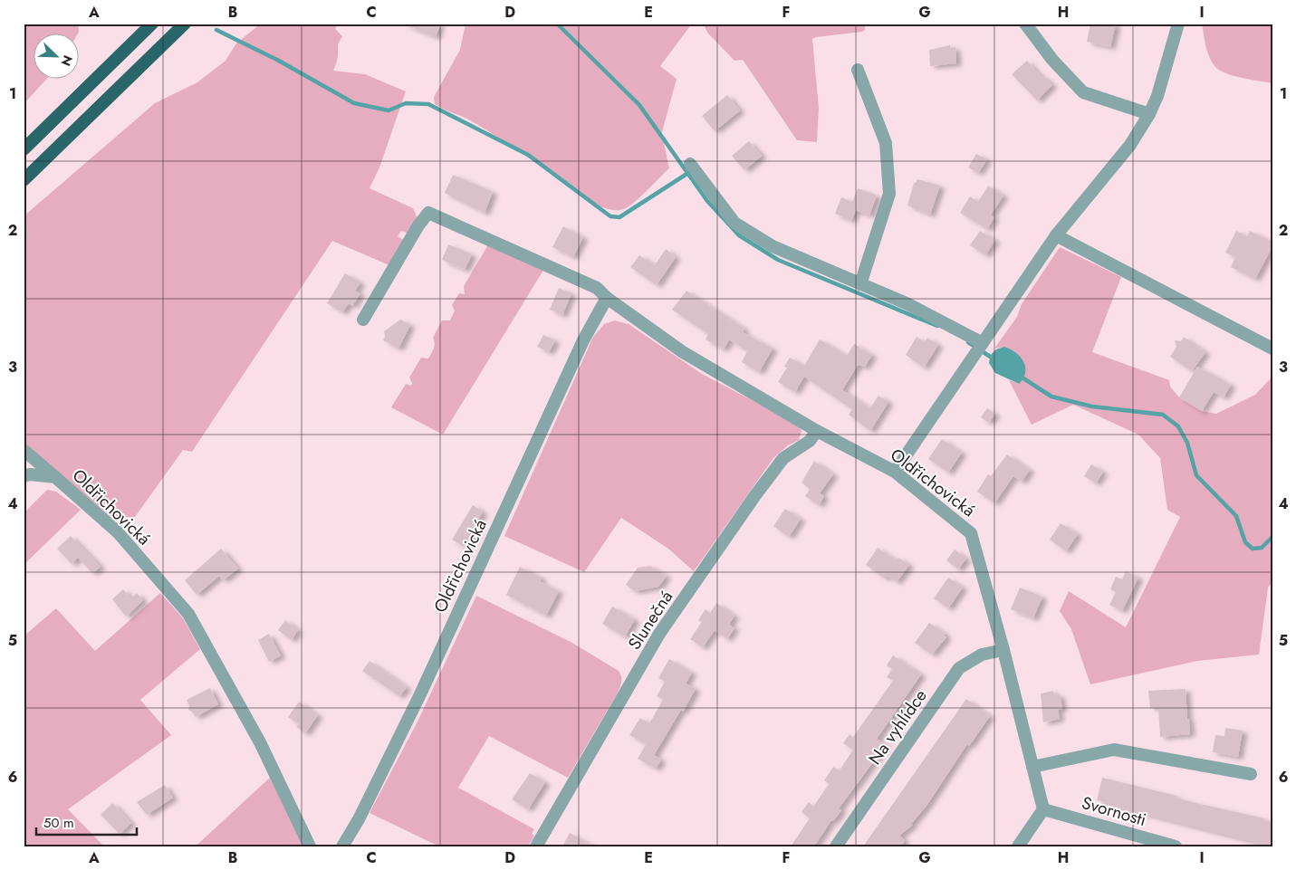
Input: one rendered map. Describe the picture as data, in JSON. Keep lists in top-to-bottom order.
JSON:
{
  "streets": {
    "street": [
      "Oldřichovická",
      "Slunečná",
      "Na vyhlídce",
      "Svornosti"
    ]
  },
  "crossings": [
    ["Oldřichovická", "Slunečná"],
    ["Oldřichovická", "Na vyhlídce"],
    ["Oldřichovická", "Svornosti"]
  ],
  "scale_bar": "50 m",
  "north": "bottom right",
  "grid": {
    "columns": [
      "A",
      "B",
      "C",
      "D",
      "E",
      "F",
      "G",
      "H",
      "I"
    ],
    "rows": [
      "1",
      "2",
      "3",
      "4",
      "5",
      "6"
    ]
  }
}
